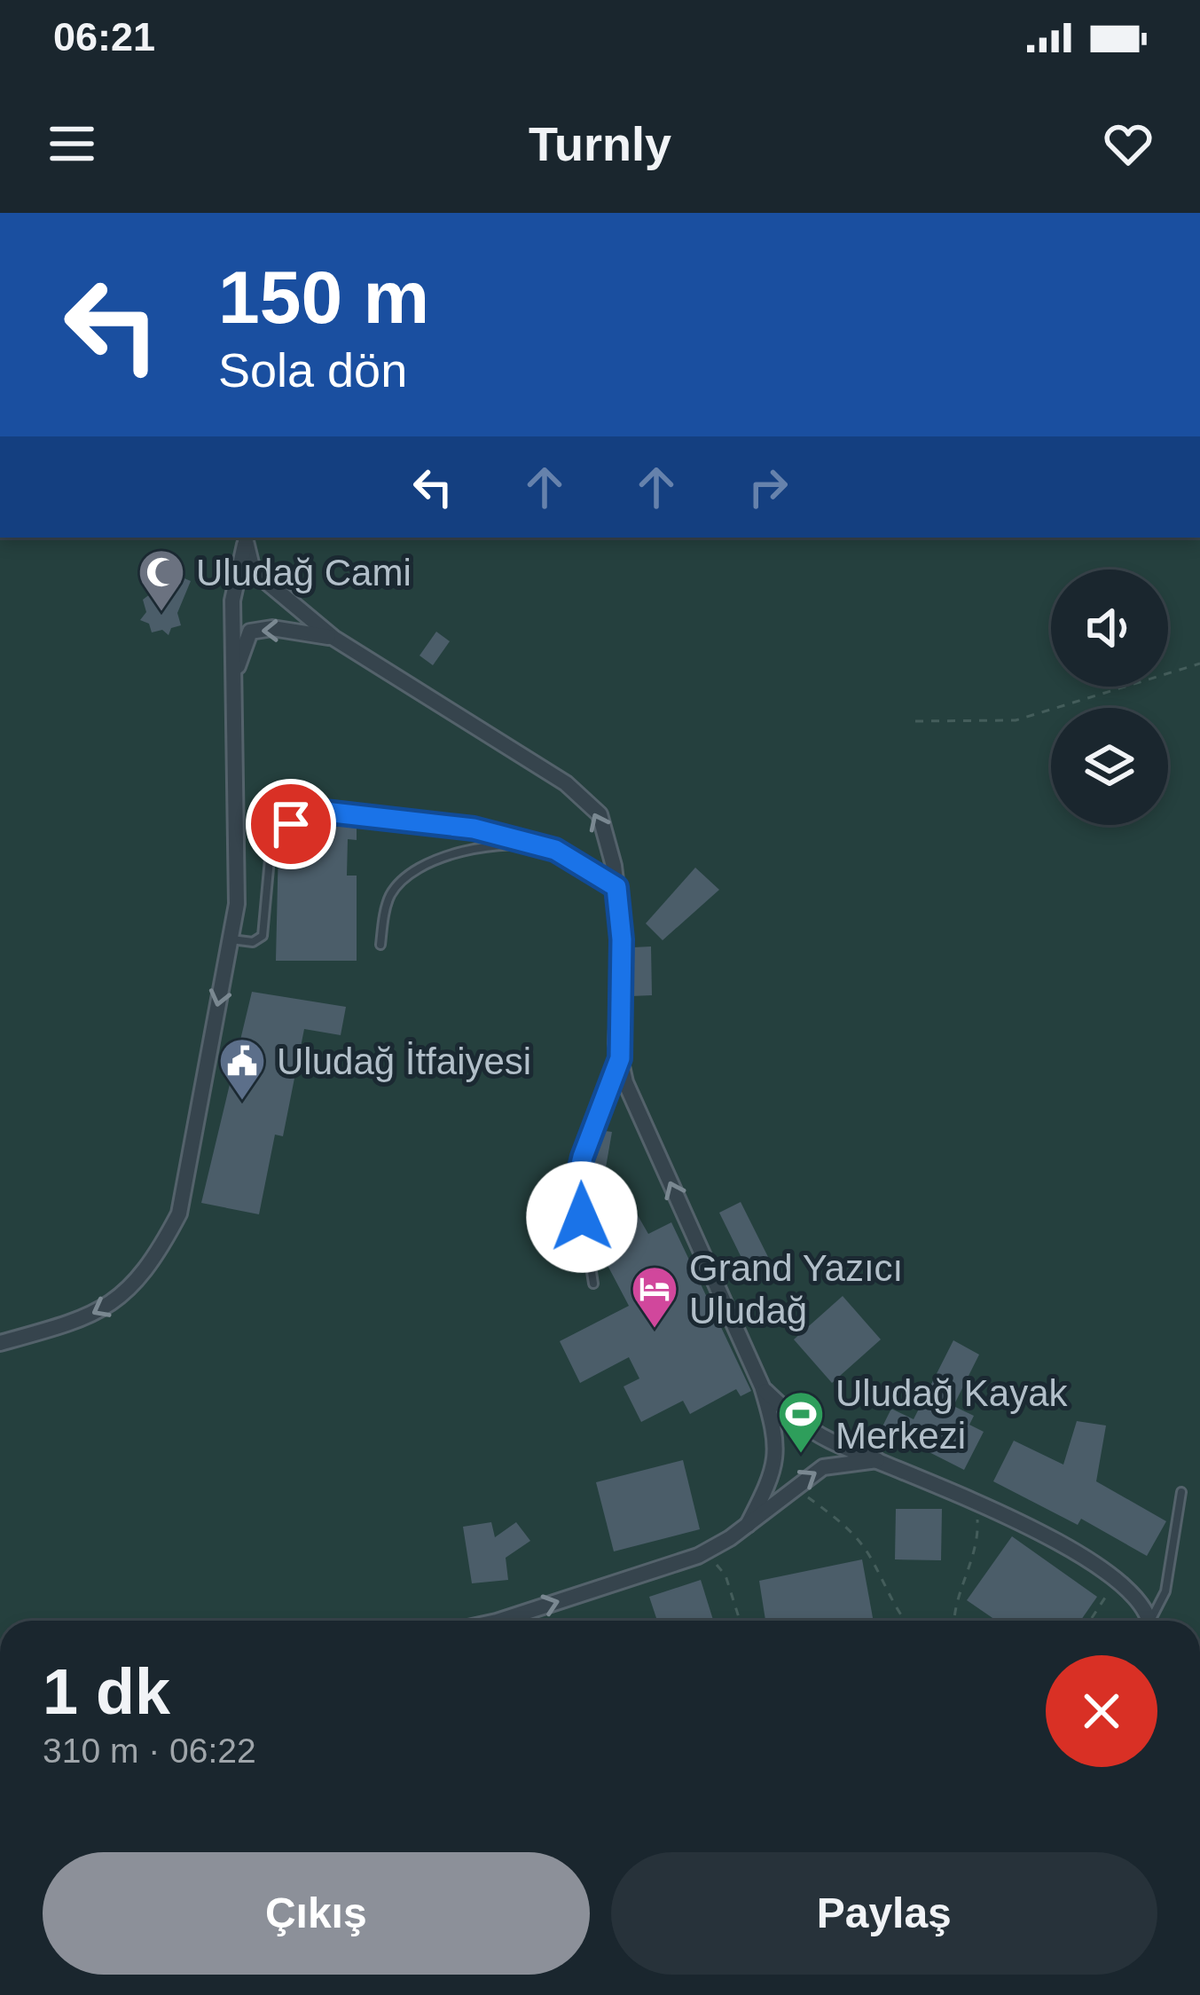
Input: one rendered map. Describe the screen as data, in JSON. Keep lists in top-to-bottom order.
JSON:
{
  "places": {
    "mosque": ["Uludağ Cami"],
    "public building": ["Uludağ İtfaiyesi"],
    "hotel": ["Grand Yazıcı Uludağ"],
    "sports": ["Uludağ Kayak Merkezi"]
  },
  "page": {
    "status": "06:21",
    "header": "Turnly",
    "turn": ["150 m", "Sola dön"],
    "heading": ["1 dk", "310 m · 06:22"],
    "buttons": ["Çıkış", "Paylaş"]
  }
}
